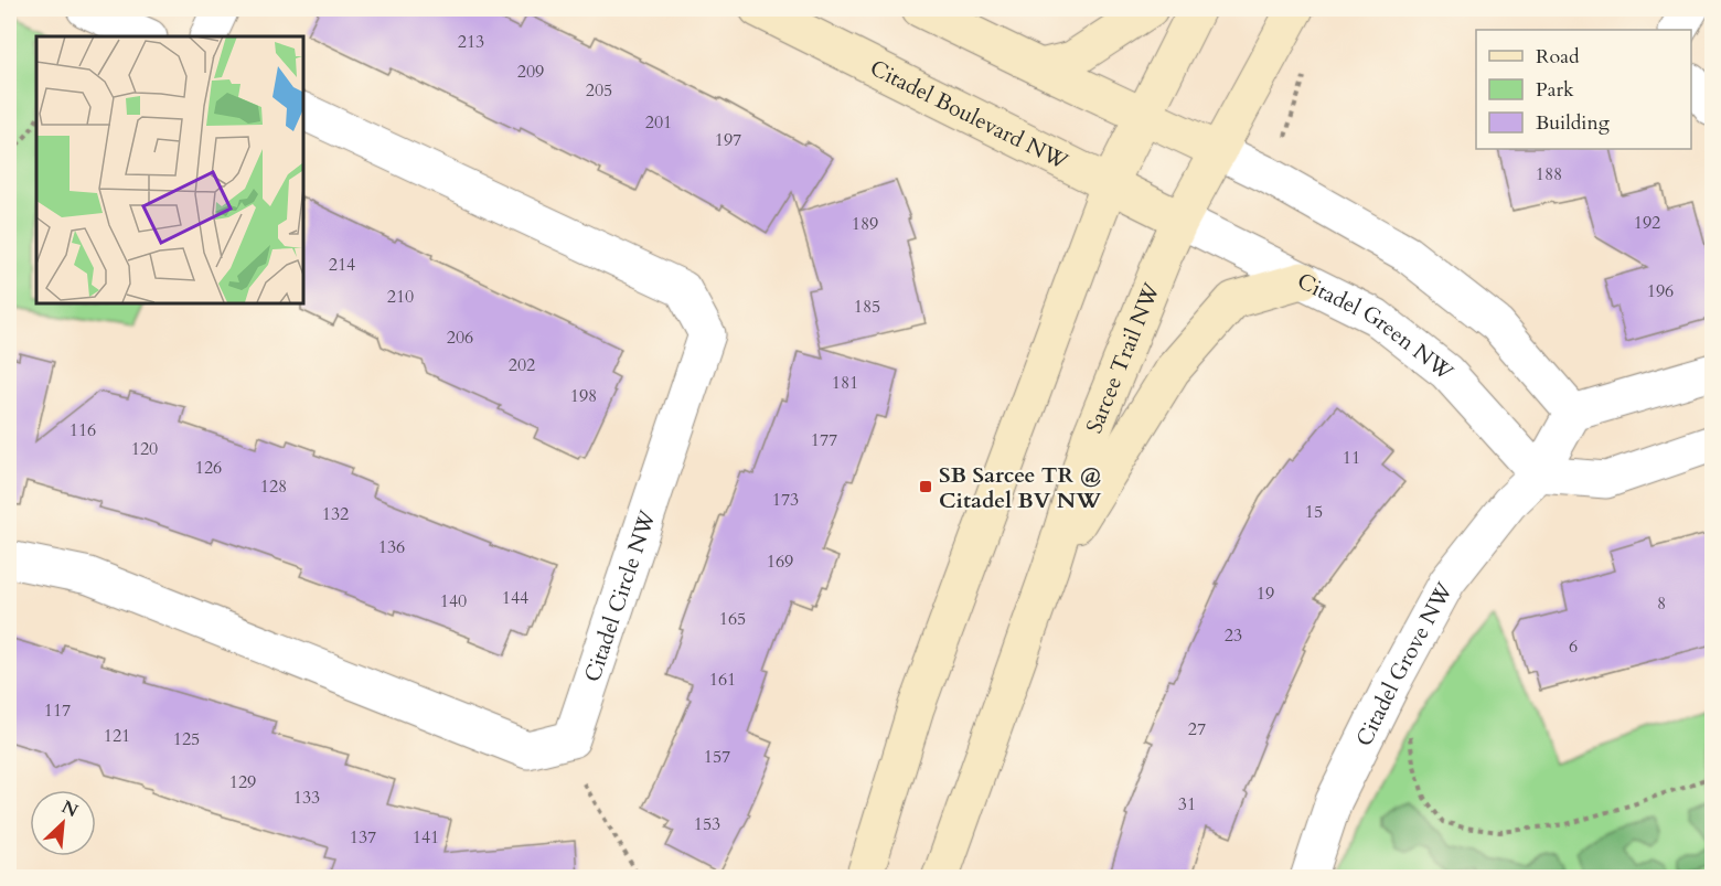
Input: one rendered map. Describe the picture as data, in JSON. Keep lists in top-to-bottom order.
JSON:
{
  "streets": {
    "main road": ["Citadel Boulevard NW", "Sarcee Trail NW"],
    "street": ["Citadel Green NW", "Citadel Circle NW", "Citadel Grove NW"]
  },
  "crossings": [
    ["Citadel Boulevard NW", "Citadel Green NW"],
    ["Citadel Boulevard NW", "Sarcee Trail NW"],
    ["Citadel Green NW", "Sarcee Trail NW"],
    ["Citadel Green NW", "Citadel Grove NW"]
  ],
  "places": {
    "transit": ["SB Sarcee TR @ Citadel BV NW"]
  },
  "house_numbers": [
    "213",
    "209",
    "205",
    "201",
    "197",
    "188",
    "192",
    "189",
    "214",
    "196",
    "210",
    "185",
    "206",
    "202",
    "181",
    "198",
    "116",
    "177",
    "120",
    "11",
    "126",
    "128",
    "173",
    "15",
    "132",
    "136",
    "169",
    "19",
    "144",
    "140",
    "8",
    "165",
    "23",
    "6",
    "161",
    "117",
    "27",
    "121",
    "125",
    "157",
    "129",
    "133",
    "31",
    "153",
    "137",
    "141"
  ],
  "legend": ["Road", "Park", "Building"],
  "north": "top right"
}
